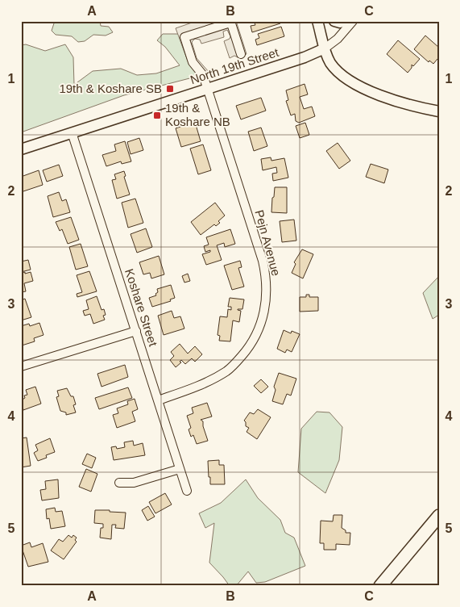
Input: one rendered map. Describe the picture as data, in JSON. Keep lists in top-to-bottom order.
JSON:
{
  "streets": {
    "street": ["North 19th Street", "Pejn Avenue", "Koshare Street"]
  },
  "crossings": [
    ["North 19th Street", "Pejn Avenue"],
    ["North 19th Street", "Koshare Street"],
    ["Pejn Avenue", "Koshare Street"]
  ],
  "places": {
    "transit": ["19th & Koshare SB", "19th & Koshare NB"]
  },
  "grid": {
    "columns": ["A", "B", "C"],
    "rows": [
      "1",
      "2",
      "3",
      "4",
      "5"
    ]
  }
}
